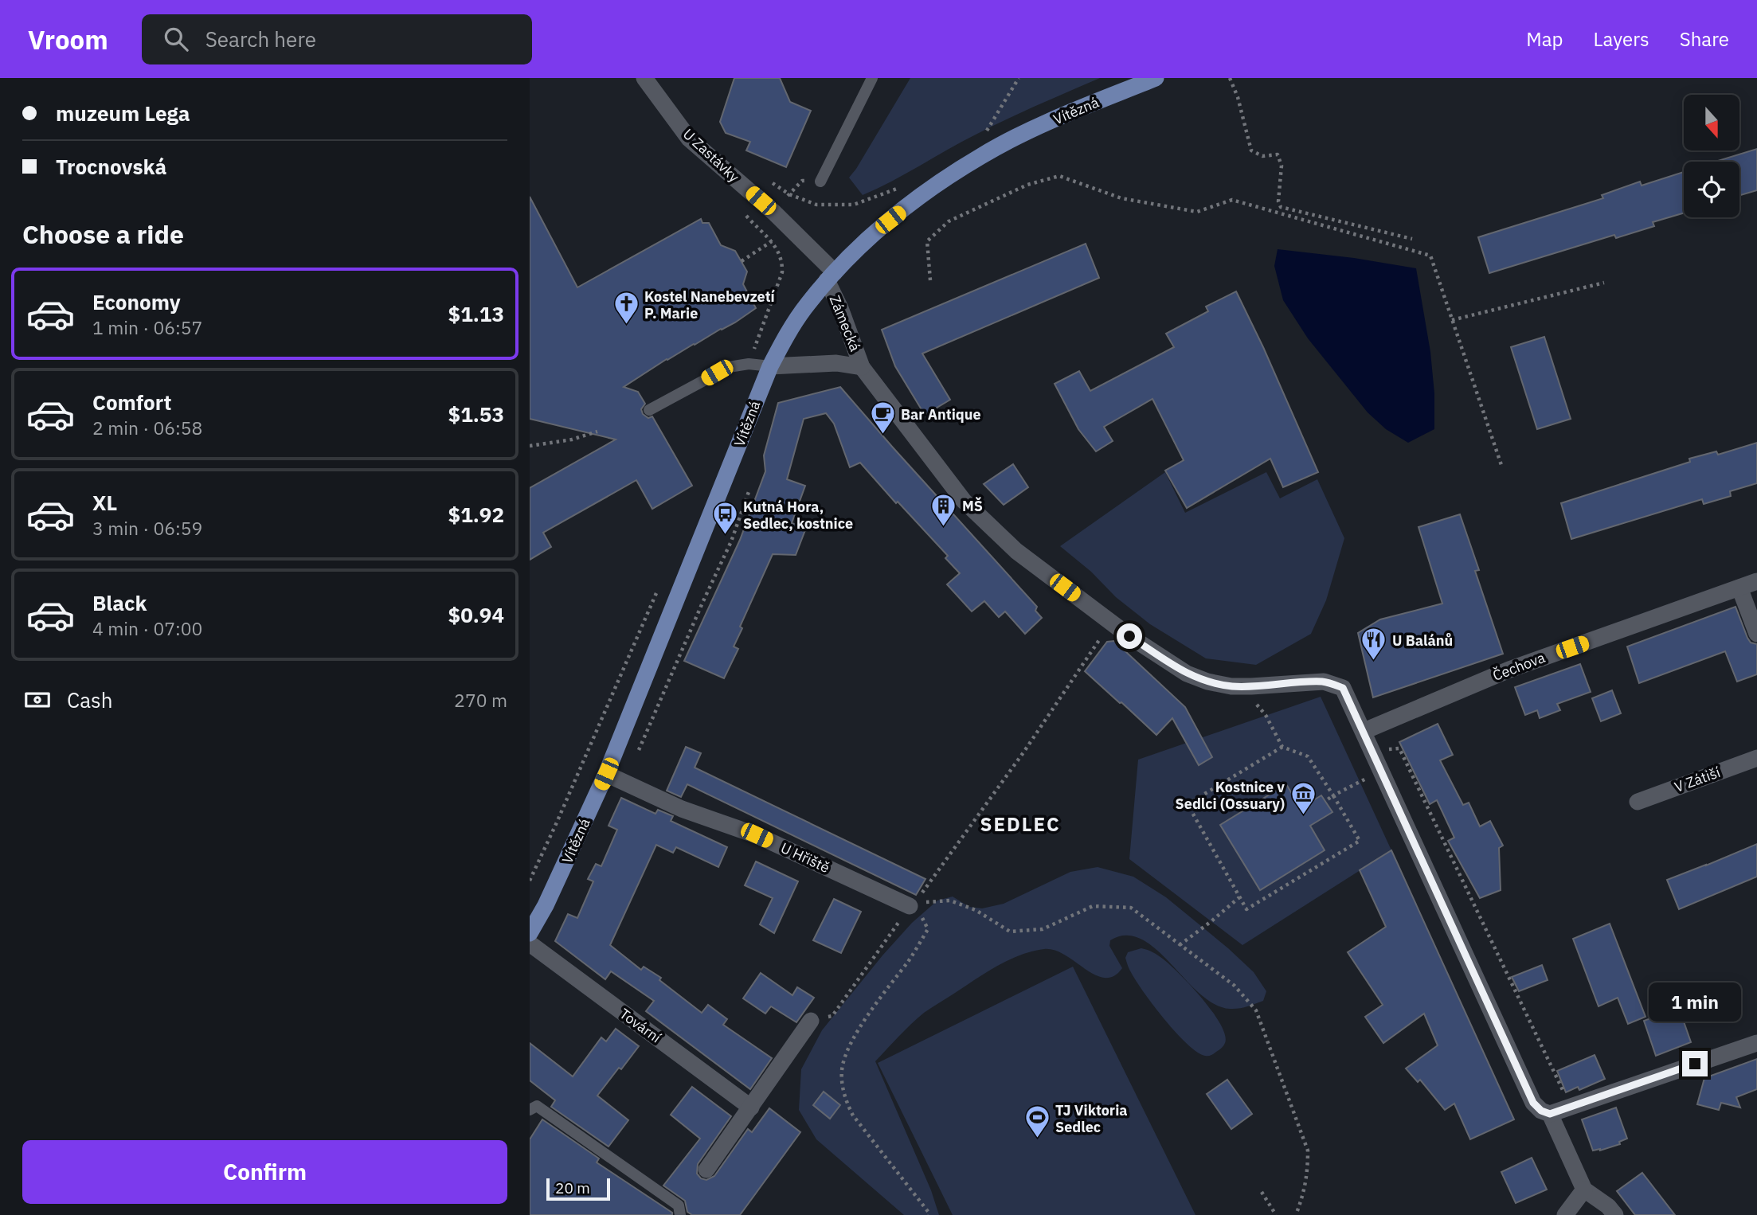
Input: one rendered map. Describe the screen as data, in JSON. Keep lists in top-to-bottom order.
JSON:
{
  "streets": {
    "main road": ["Vítězná"],
    "street": [
      "U Zastávky",
      "Zámecká",
      "Čechova",
      "V Zátiší",
      "U Hřiště",
      "Tovární"
    ]
  },
  "crossings": [
    ["Vítězná", "U Zastávky"],
    ["Vítězná", "Zámecká"],
    ["Vítězná", "U Hřiště"],
    ["U Zastávky", "Zámecká"],
    ["Zámecká", "Čechova"]
  ],
  "districts": ["SEDLEC"],
  "places": {
    "church": ["Kostel Nanebevzetí P. Marie"],
    "cafe": ["Bar Antique"],
    "building": ["MŠ"],
    "bus stop": ["Kutná Hora, Sedlec, kostnice"],
    "restaurant": ["U Balánů"],
    "museum": ["Kostnice v Sedlci (Ossuary)"],
    "sports": ["TJ Viktoria Sedlec"]
  },
  "scale_bar": "20 m",
  "north": "bottom",
  "page": {
    "header": "Vroom",
    "search": "Search here",
    "nav": ["Map", "Layers", "Share"],
    "banner": ["muzeum Lega", "Trocnovská"],
    "heading": "Choose a ride",
    "list": [
      {
        "name": "Economy",
        "note": "1 min · 06:57",
        "value": "$1.13"
      },
      {
        "name": "Comfort",
        "note": "2 min · 06:58",
        "value": "$1.53"
      },
      {
        "name": "XL",
        "note": "3 min · 06:59",
        "value": "$1.92"
      },
      {
        "name": "Black",
        "note": "4 min · 07:00",
        "value": "$0.94"
      }
    ],
    "pay": ["Cash", "270 m"],
    "bubble": "1 min",
    "buttons": "Confirm",
    "scale": "20 m"
  }
}
